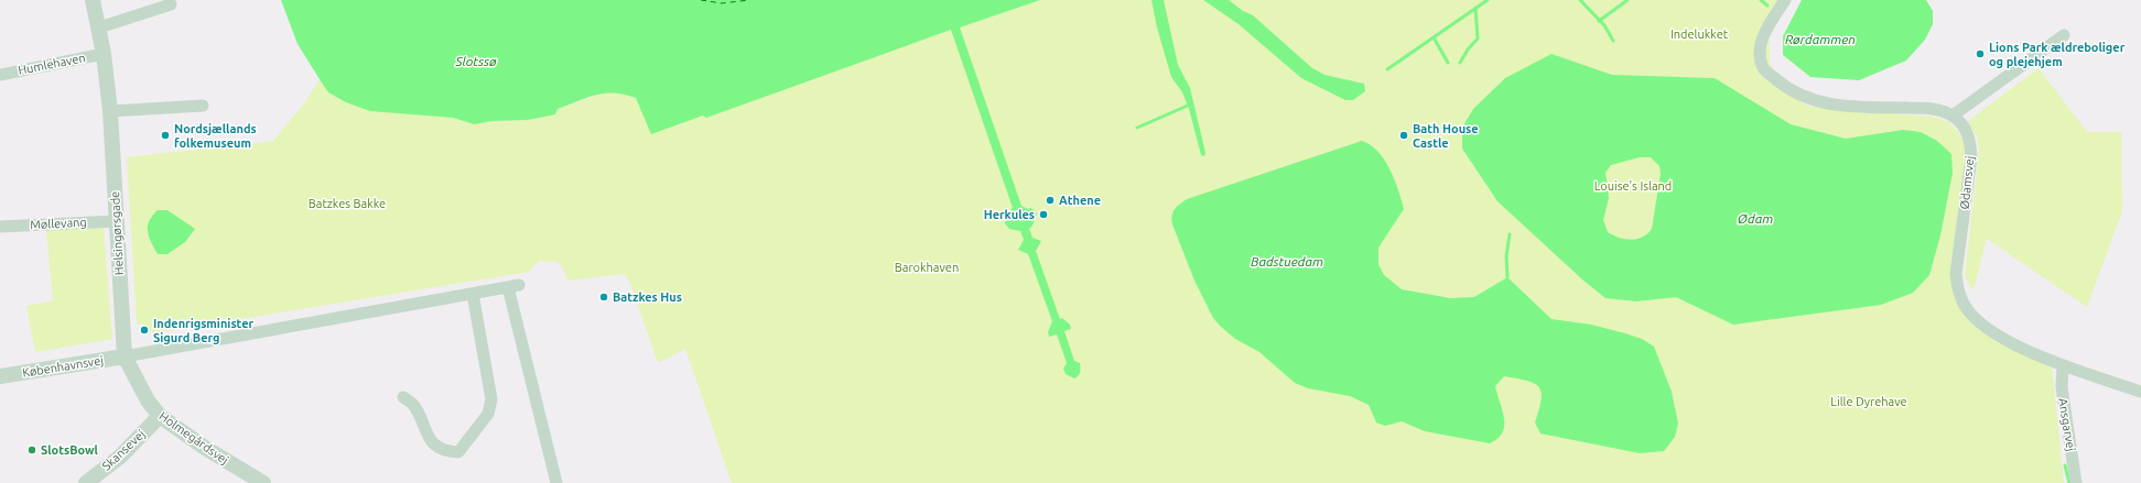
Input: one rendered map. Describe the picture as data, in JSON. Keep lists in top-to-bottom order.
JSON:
{
  "streets": {
    "street": [
      "Humlehaven",
      "Ødamsvej",
      "Møllevang",
      "Helsingørsgade",
      "Københavnsvej",
      "Ansgarvej",
      "Holmegårdsvej",
      "Skansevej"
    ]
  },
  "crossings": [
    ["Humlehaven", "Helsingørsgade"],
    ["Ødamsvej", "Ansgarvej"],
    ["Møllevang", "Helsingørsgade"],
    ["Helsingørsgade", "Københavnsvej"],
    ["Helsingørsgade", "Holmegårdsvej"],
    ["Københavnsvej", "Holmegårdsvej"],
    ["Holmegårdsvej", "Skansevej"]
  ],
  "water": [
    "Rørdammen",
    "Slotssø",
    "Ødam",
    "Badstuedam"
  ],
  "parks": [
    "Indelukket",
    "Louise's Island",
    "Batzkes Bakke",
    "Barokhaven",
    "Lille Dyrehave"
  ],
  "places": [
    "Lions Park ældreboliger og plejehjem",
    "Nordsjællands folkemuseum",
    "Bath House Castle",
    "Athene",
    "Herkules",
    "Batzkes Hus",
    "Indenrigsminister Sigurd Berg",
    "SlotsBowl"
  ]
}
